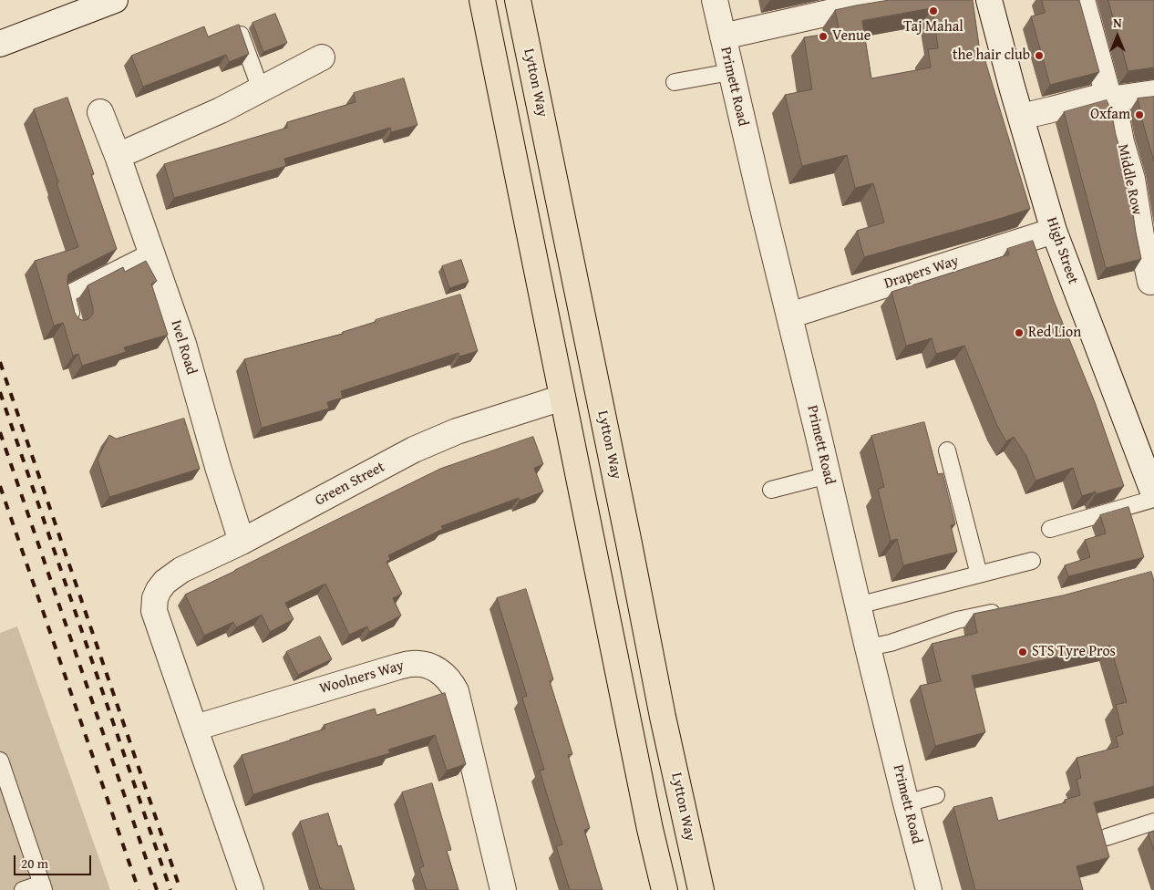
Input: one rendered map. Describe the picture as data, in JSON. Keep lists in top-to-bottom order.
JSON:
{
  "streets": {
    "main road": ["Lytton Way"],
    "street": [
      "Primett Road",
      "Middle Row",
      "High Street",
      "Drapers Way",
      "Ivel Road",
      "Green Street",
      "Woolners Way"
    ]
  },
  "crossings": [
    ["Primett Road", "Drapers Way"],
    ["High Street", "Drapers Way"],
    ["Ivel Road", "Green Street"],
    ["Green Street", "Woolners Way"]
  ],
  "places": [
    "Taj Mahal",
    "Venue",
    "the hair club",
    "Oxfam",
    "Red Lion",
    "STS Tyre Pros"
  ],
  "scale_bar": "20 m",
  "north": "top"
}
